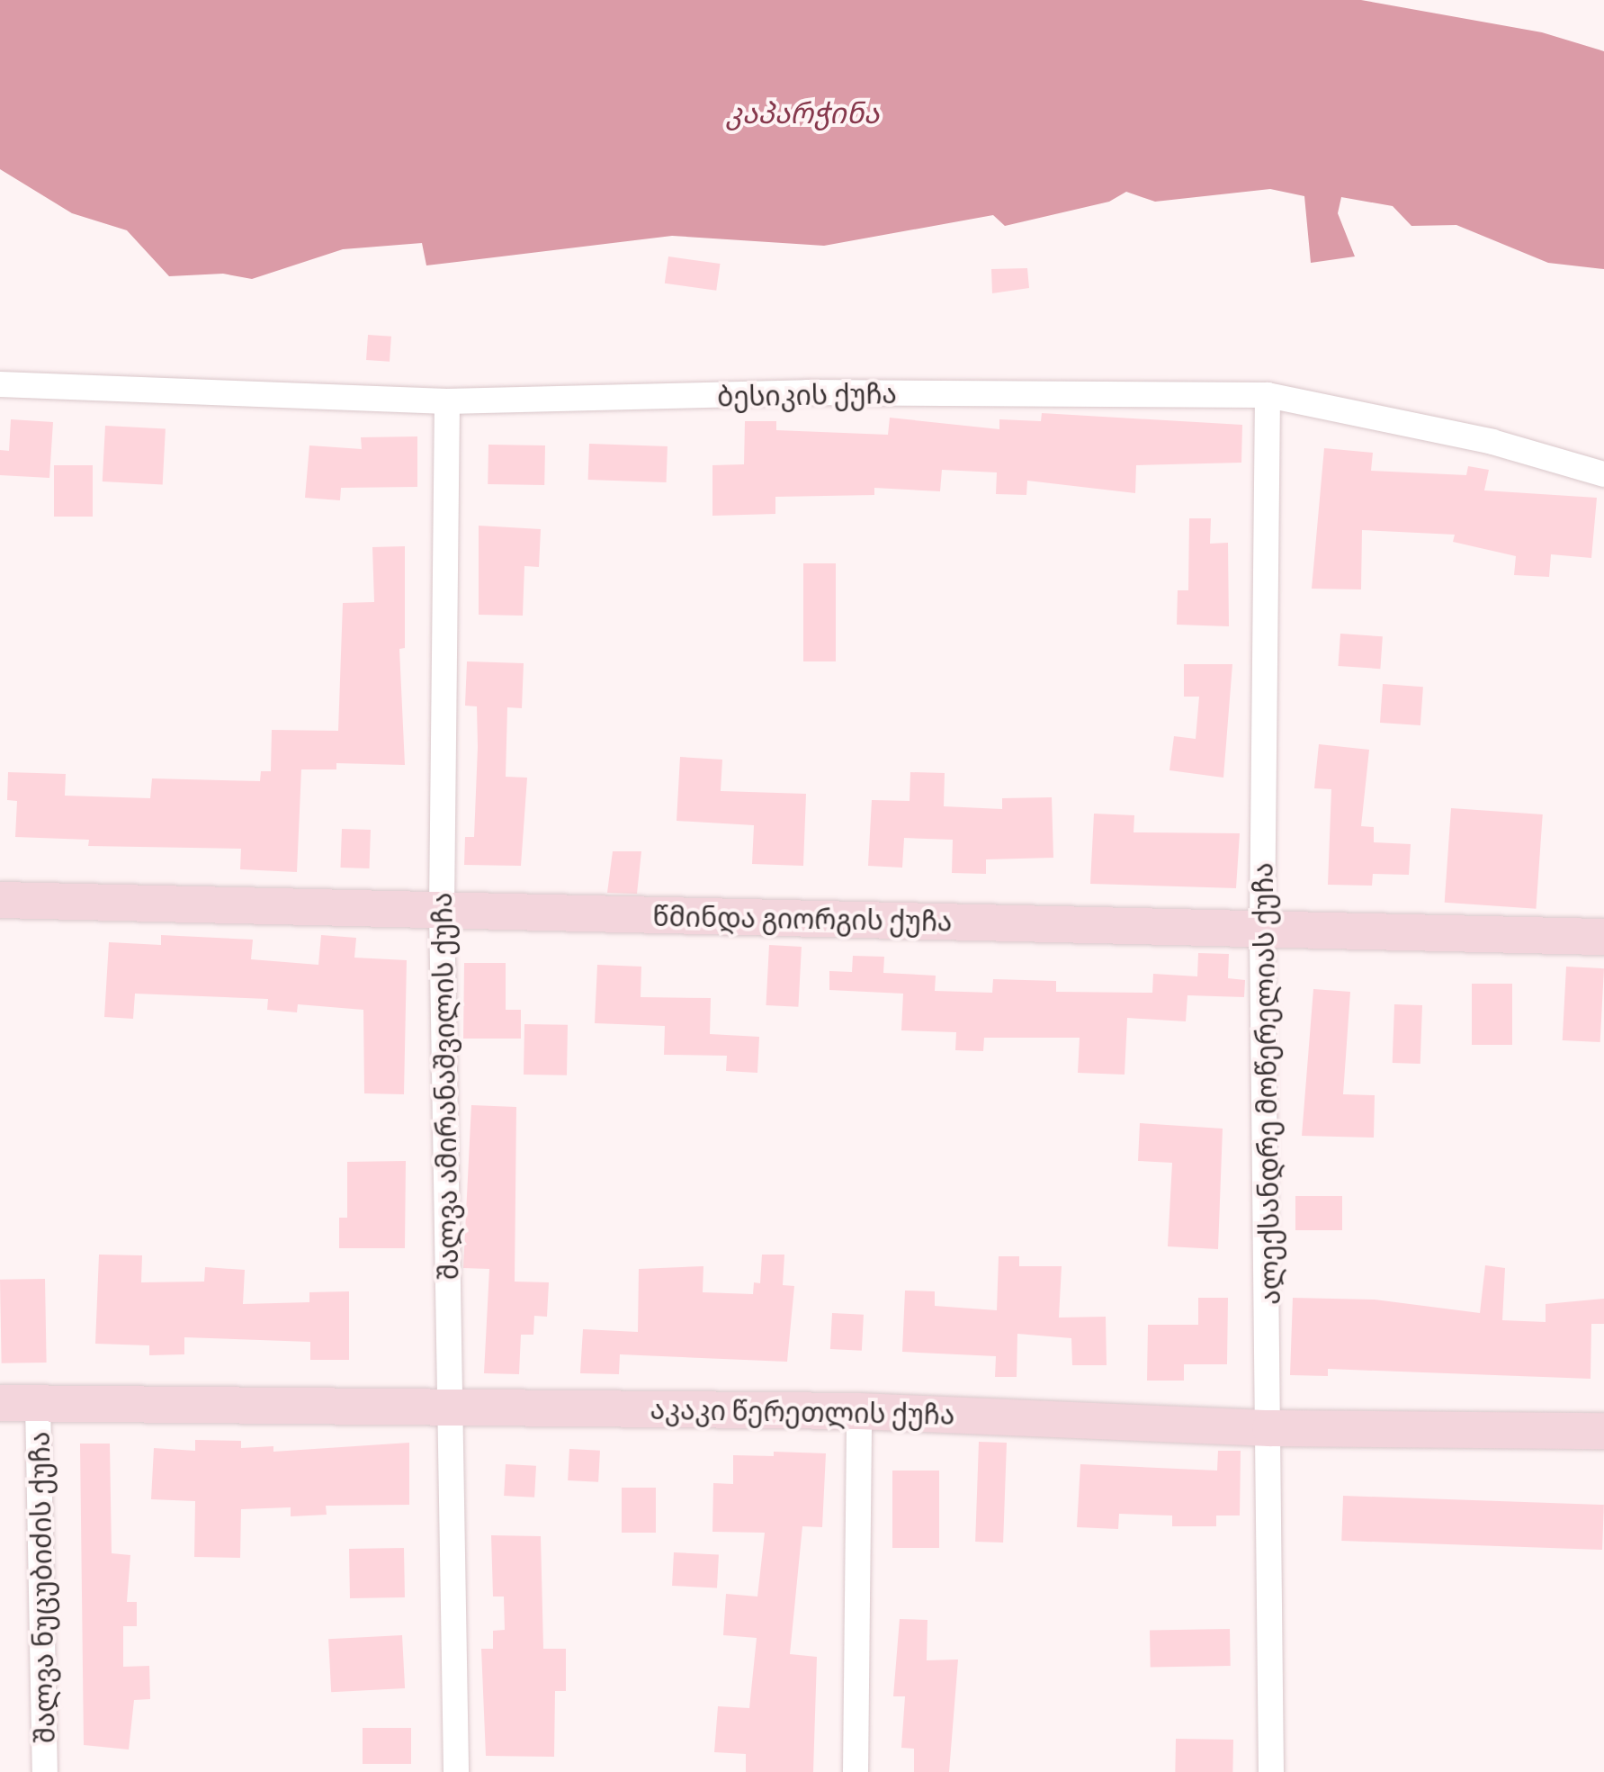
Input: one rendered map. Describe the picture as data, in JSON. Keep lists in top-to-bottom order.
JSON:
{
  "streets": {
    "main road": ["წმინდა გიორგის ქუჩა", "აკაკი წერეთლის ქუჩა"],
    "street": [
      "ბესიკის ქუჩა",
      "ალექსანდრე მოწერელიას ქუჩა",
      "შალვა ამირანაშვილის ქუჩა",
      "შალვა ნუცუბიძის ქუჩა"
    ]
  },
  "crossings": [
    ["ბესიკის ქუჩა", "ალექსანდრე მოწერელიას ქუჩა"],
    ["ბესიკის ქუჩა", "შალვა ამირანაშვილის ქუჩა"],
    ["წმინდა გიორგის ქუჩა", "ალექსანდრე მოწერელიას ქუჩა"],
    ["წმინდა გიორგის ქუჩა", "შალვა ამირანაშვილის ქუჩა"],
    ["ალექსანდრე მოწერელიას ქუჩა", "აკაკი წერეთლის ქუჩა"],
    ["შალვა ამირანაშვილის ქუჩა", "აკაკი წერეთლის ქუჩა"],
    ["აკაკი წერეთლის ქუჩა", "შალვა ნუცუბიძის ქუჩა"]
  ],
  "water": ["კაპარჭინა"]
}
